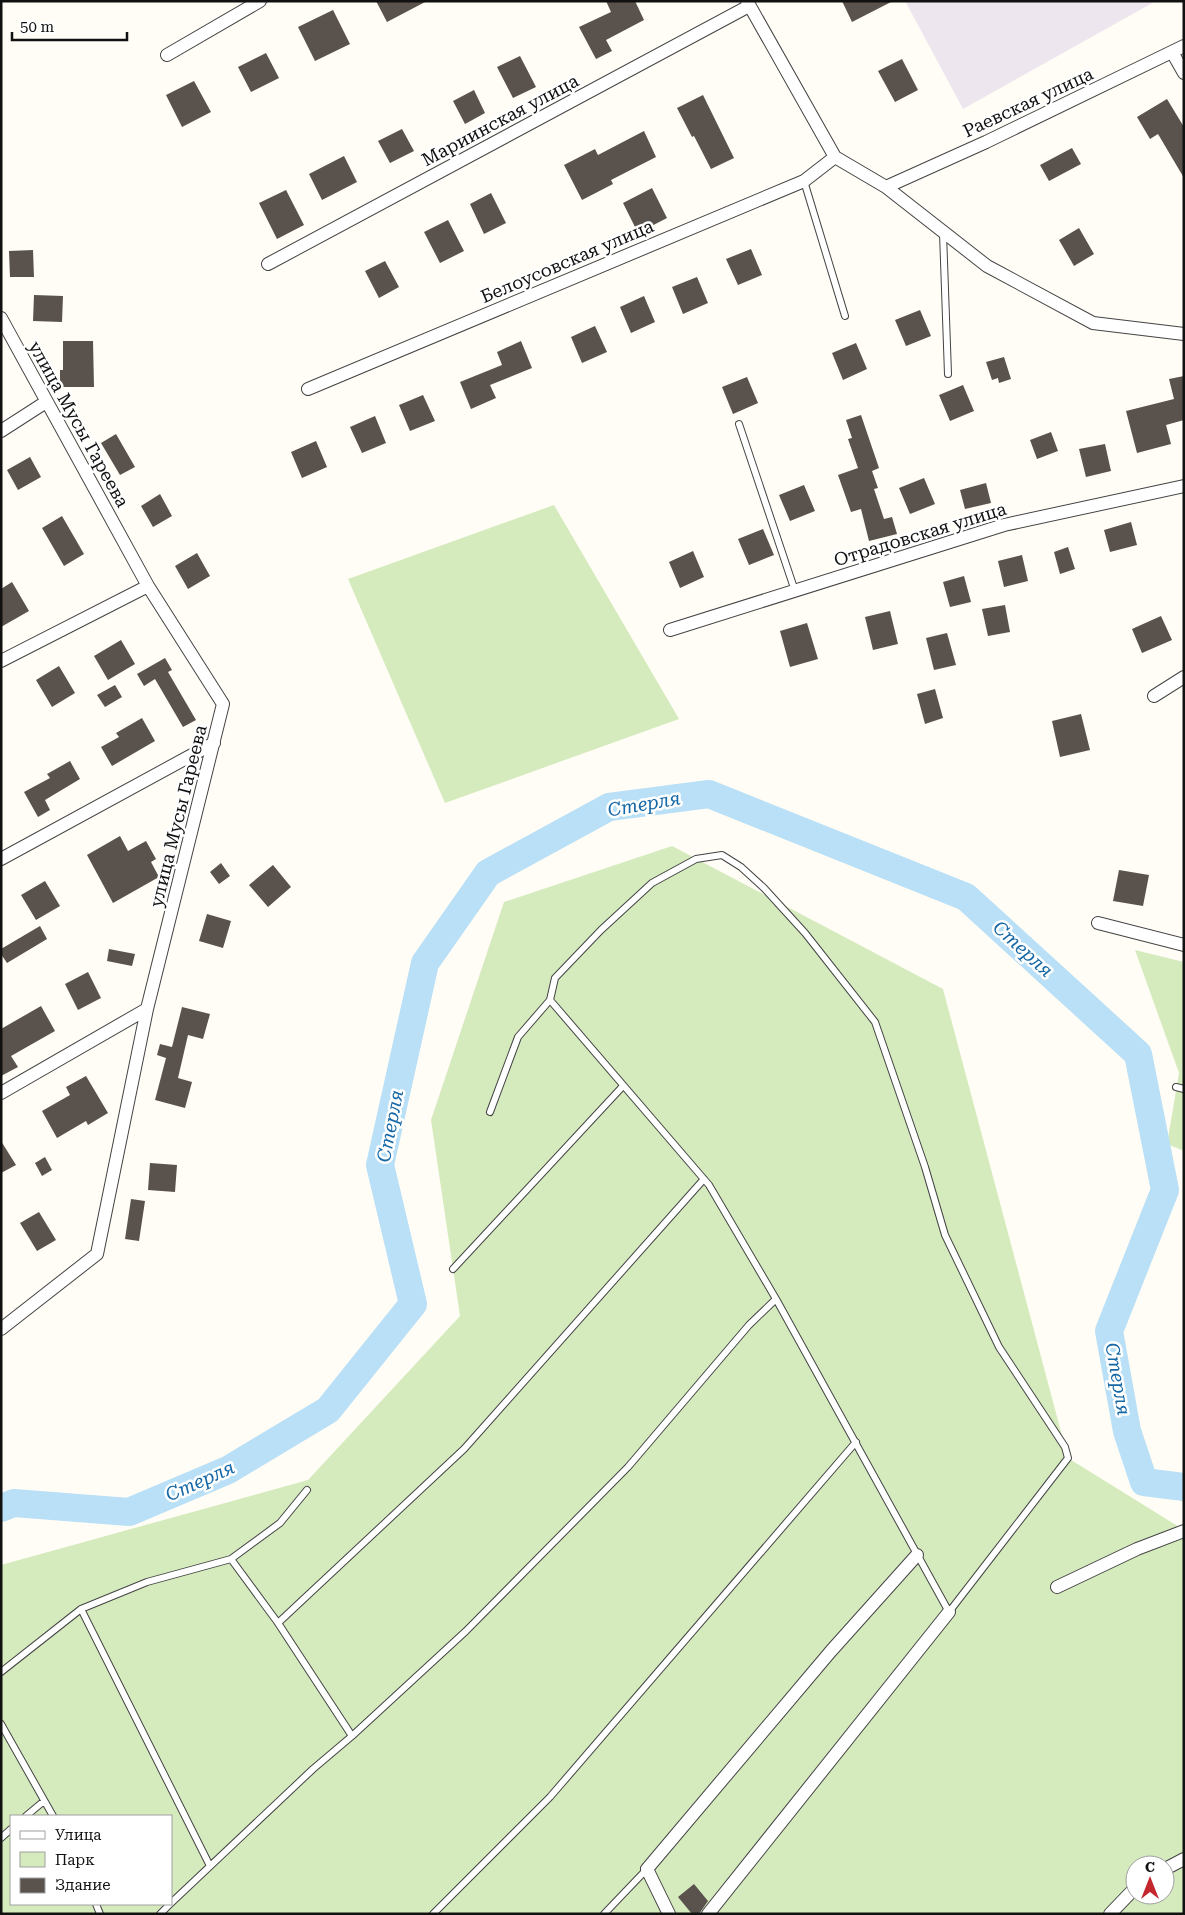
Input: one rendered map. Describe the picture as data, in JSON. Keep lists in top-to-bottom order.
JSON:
{
  "streets": {
    "street": [
      "Раевская улица",
      "Мариинская улица",
      "Белоусовская улица",
      "улица Мусы Гареева",
      "Отрадовская улица"
    ]
  },
  "water": ["Стерля"],
  "legend": ["Улица", "Парк", "Здание"],
  "scale_bar": "50 m",
  "north": "top"
}
